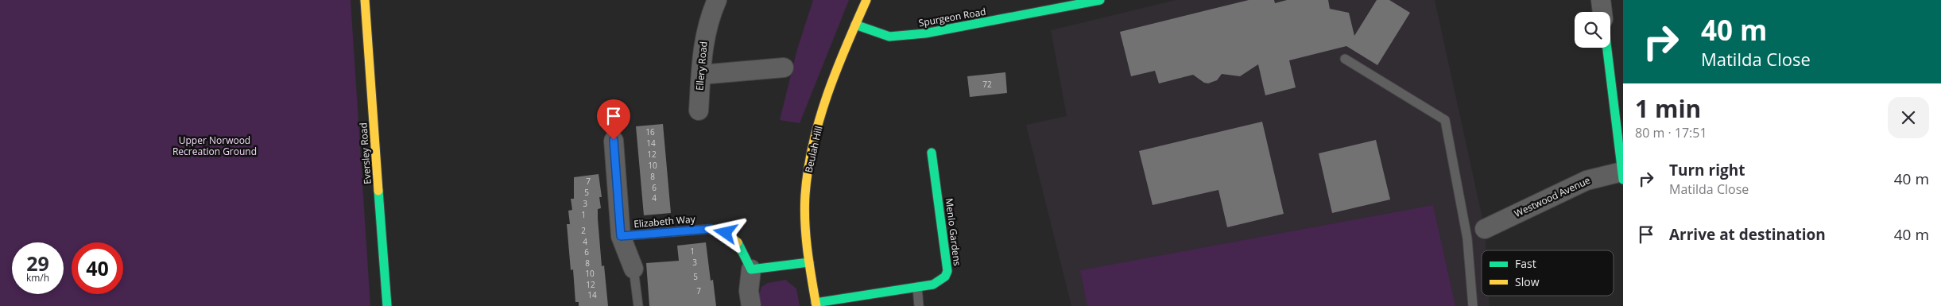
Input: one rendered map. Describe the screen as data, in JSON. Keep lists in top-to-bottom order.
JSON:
{
  "streets": {
    "street": [
      "Spurgeon Road",
      "Ellery Road",
      "Beulah Hill",
      "Eversley Road",
      "Westwood Avenue",
      "Elizabeth Way",
      "Menlo Gardens"
    ]
  },
  "crossings": [
    ["Spurgeon Road", "Beulah Hill"],
    ["Beulah Hill", "Menlo Gardens"]
  ],
  "parks": ["Upper Norwood Recreation Ground"],
  "house_numbers": [
    "72",
    "16",
    "14",
    "12",
    "10",
    "8",
    "7",
    "6",
    "5",
    "4",
    "3",
    "1",
    "2",
    "4",
    "1",
    "6",
    "3",
    "8",
    "10",
    "5",
    "12",
    "7",
    "14"
  ],
  "legend": ["Fast", "Slow"],
  "page": {
    "turn": ["40 m", "Matilda Close"],
    "heading": ["1 min", "80 m · 17:51"],
    "list": [
      {
        "name": "Turn right",
        "note": "Matilda Close",
        "value": "40 m"
      },
      {
        "name": "Arrive at destination",
        "value": "40 m"
      }
    ],
    "speed": "29 km/h",
    "limit": "40"
  }
}
